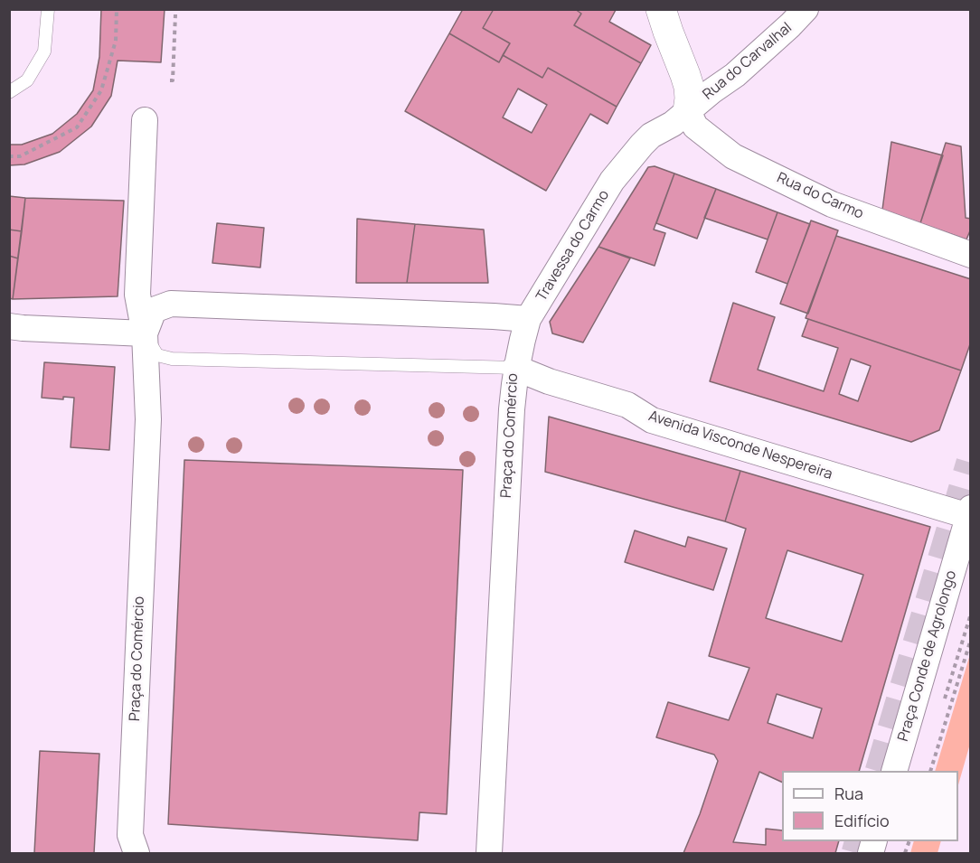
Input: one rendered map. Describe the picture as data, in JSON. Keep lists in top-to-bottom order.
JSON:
{
  "streets": {
    "street": [
      "Rua do Carvalhal",
      "Rua do Carmo",
      "Travessa do Carmo",
      "Praça do Comércio",
      "Avenida Visconde Nespereira",
      "Praça Conde de Agrolongo"
    ]
  },
  "crossings": [
    ["Rua do Carvalhal", "Rua do Carmo"],
    ["Rua do Carvalhal", "Travessa do Carmo"],
    ["Travessa do Carmo", "Praça do Comércio"],
    ["Travessa do Carmo", "Avenida Visconde Nespereira"],
    ["Praça do Comércio", "Avenida Visconde Nespereira"],
    ["Avenida Visconde Nespereira", "Praça Conde de Agrolongo"]
  ],
  "legend": ["Rua", "Edifício"]
}
